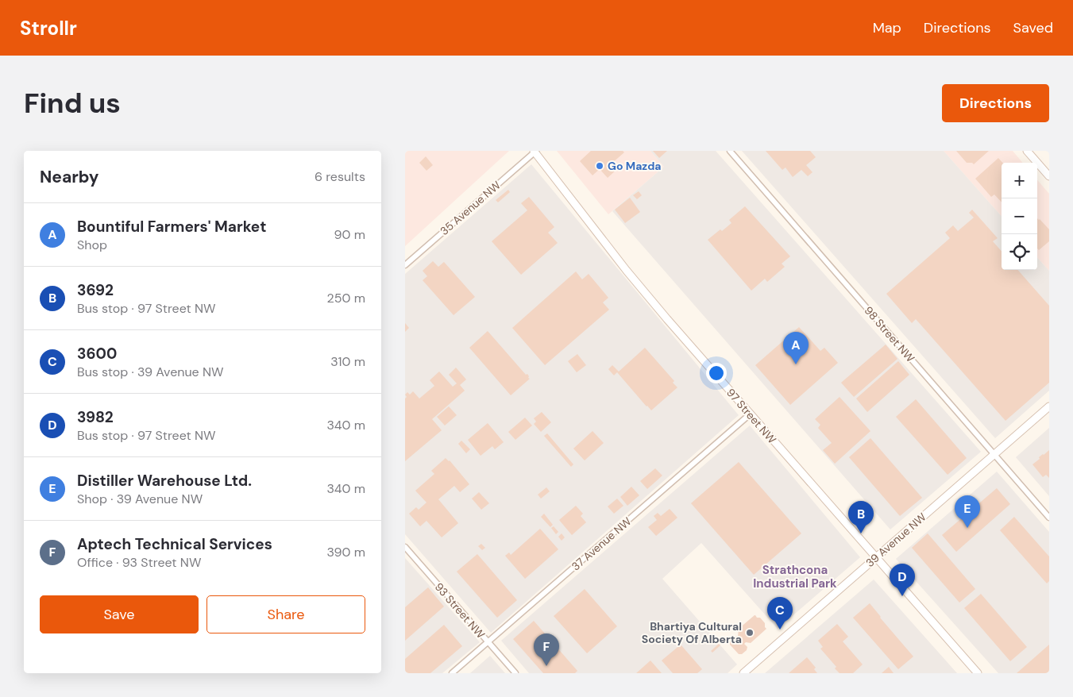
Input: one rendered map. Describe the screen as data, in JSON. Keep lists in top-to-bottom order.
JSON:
{
  "streets": {
    "street": [
      "35 Avenue NW",
      "98 Street NW",
      "97 Street NW",
      "39 Avenue NW",
      "37 Avenue NW",
      "93 Street NW"
    ]
  },
  "crossings": [
    ["35 Avenue NW", "97 Street NW"],
    ["98 Street NW", "39 Avenue NW"],
    ["97 Street NW", "39 Avenue NW"],
    ["97 Street NW", "37 Avenue NW"],
    ["37 Avenue NW", "93 Street NW"]
  ],
  "districts": ["Strathcona Industrial Park"],
  "places": ["Go Mazda", "Bhartiya Cultural Society Of Alberta"],
  "page": {
    "header": "Strollr",
    "nav": ["Map", "Directions", "Saved"],
    "buttons": [
      "Directions",
      ["Save", "Share"]
    ],
    "title": "Find us",
    "heading": ["Nearby", "6 results"],
    "map_buttons": ["+", "−"],
    "list": [
      {
        "mark": "A",
        "name": "Bountiful Farmers' Market",
        "note": "Shop",
        "value": "90 m"
      },
      {
        "mark": "B",
        "name": "3692",
        "note": "Bus stop · 97 Street NW",
        "value": "250 m"
      },
      {
        "mark": "C",
        "name": "3600",
        "note": "Bus stop · 39 Avenue NW",
        "value": "310 m"
      },
      {
        "mark": "D",
        "name": "3982",
        "note": "Bus stop · 97 Street NW",
        "value": "340 m"
      },
      {
        "mark": "E",
        "name": "Distiller Warehouse Ltd.",
        "note": "Shop · 39 Avenue NW",
        "value": "340 m"
      },
      {
        "mark": "F",
        "name": "Aptech Technical Services",
        "note": "Office · 93 Street NW",
        "value": "390 m"
      }
    ],
    "pins": [
      "A",
      "E",
      "B",
      "D",
      "C",
      "F"
    ]
  }
}
